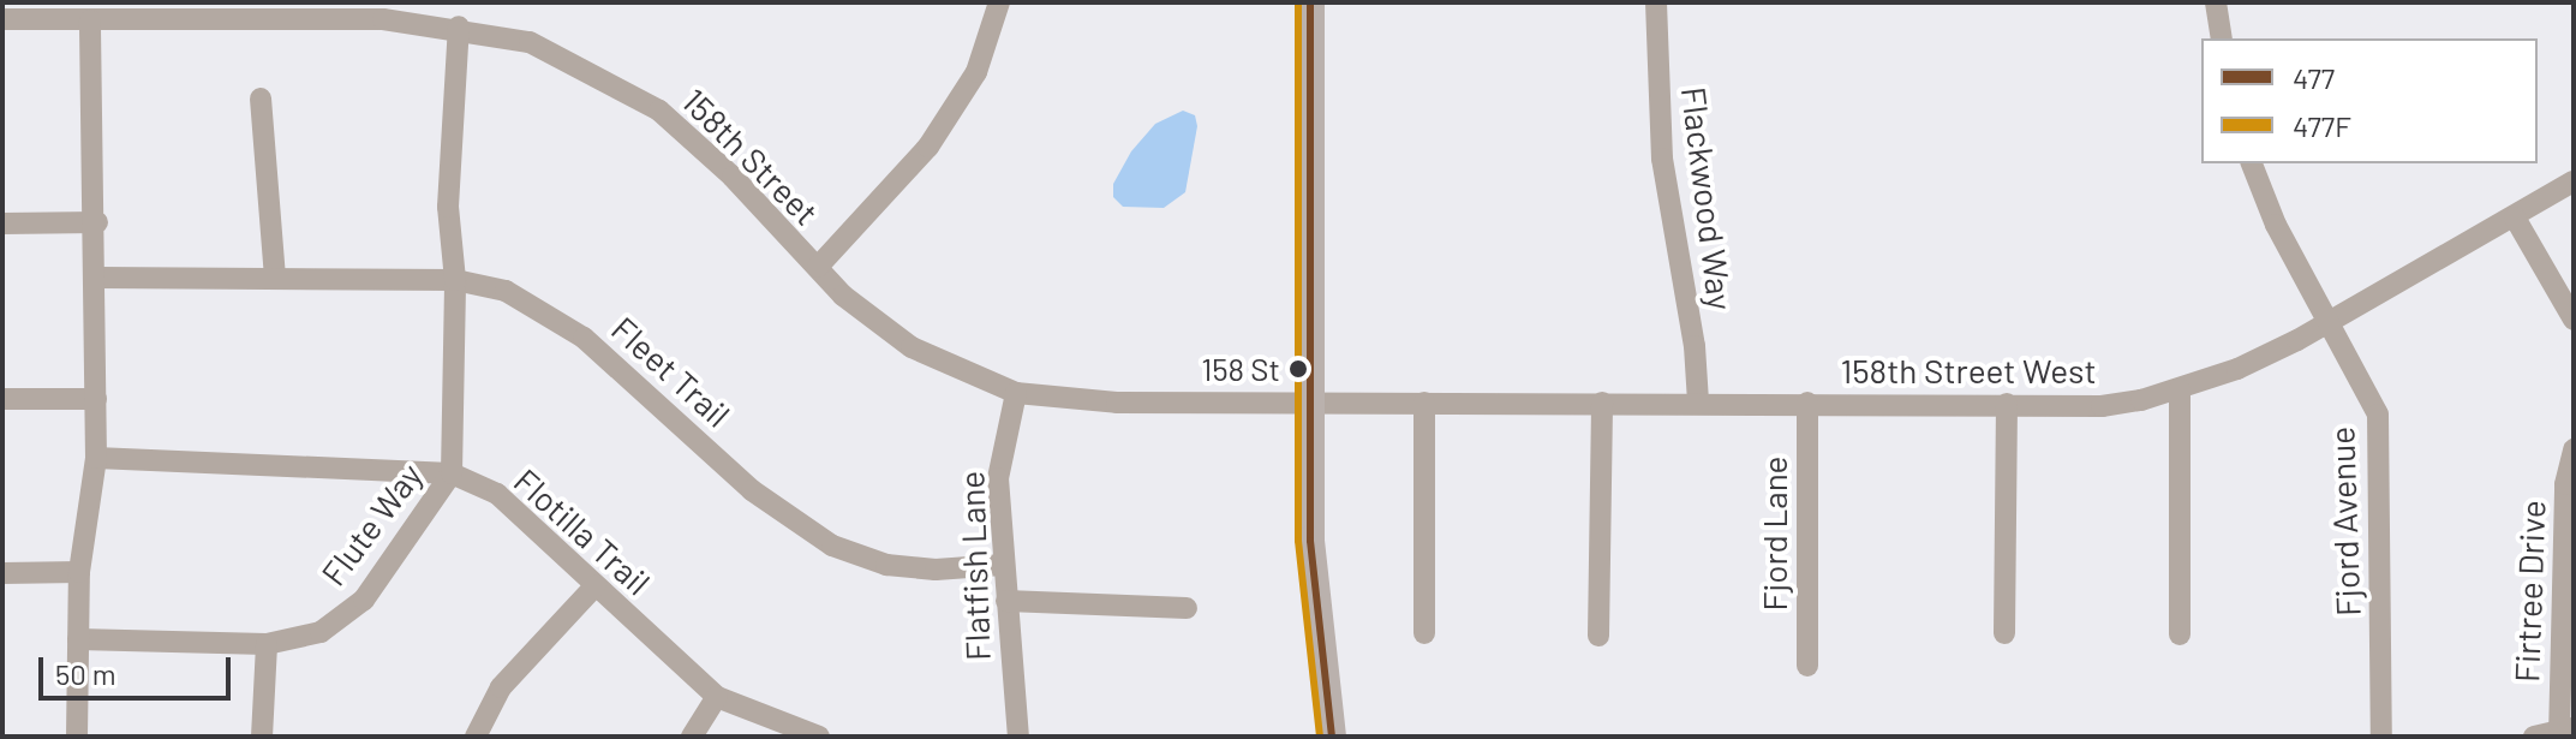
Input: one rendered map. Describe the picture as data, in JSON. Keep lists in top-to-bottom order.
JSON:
{
  "streets": {
    "street": [
      "158th Street",
      "Flackwood Way",
      "158th Street West",
      "Fleet Trail",
      "Fjord Avenue",
      "Flute Way",
      "Flotilla Trail",
      "Fjord Lane",
      "Flatfish Lane",
      "Firtree Drive"
    ]
  },
  "crossings": [
    ["158th Street", "158th Street West"],
    ["158th Street", "Flute Way"],
    ["158th Street", "Flatfish Lane"],
    ["Flackwood Way", "158th Street West"],
    ["158th Street West", "Fjord Avenue"],
    ["158th Street West", "Fjord Lane"],
    ["Fleet Trail", "Flute Way"],
    ["Fleet Trail", "Flatfish Lane"],
    ["Flute Way", "Flotilla Trail"]
  ],
  "places": ["158 St"],
  "lines": ["transit line 477", "transit line 477F"],
  "legend": ["477", "477F"],
  "scale_bar": "50 m"
}
